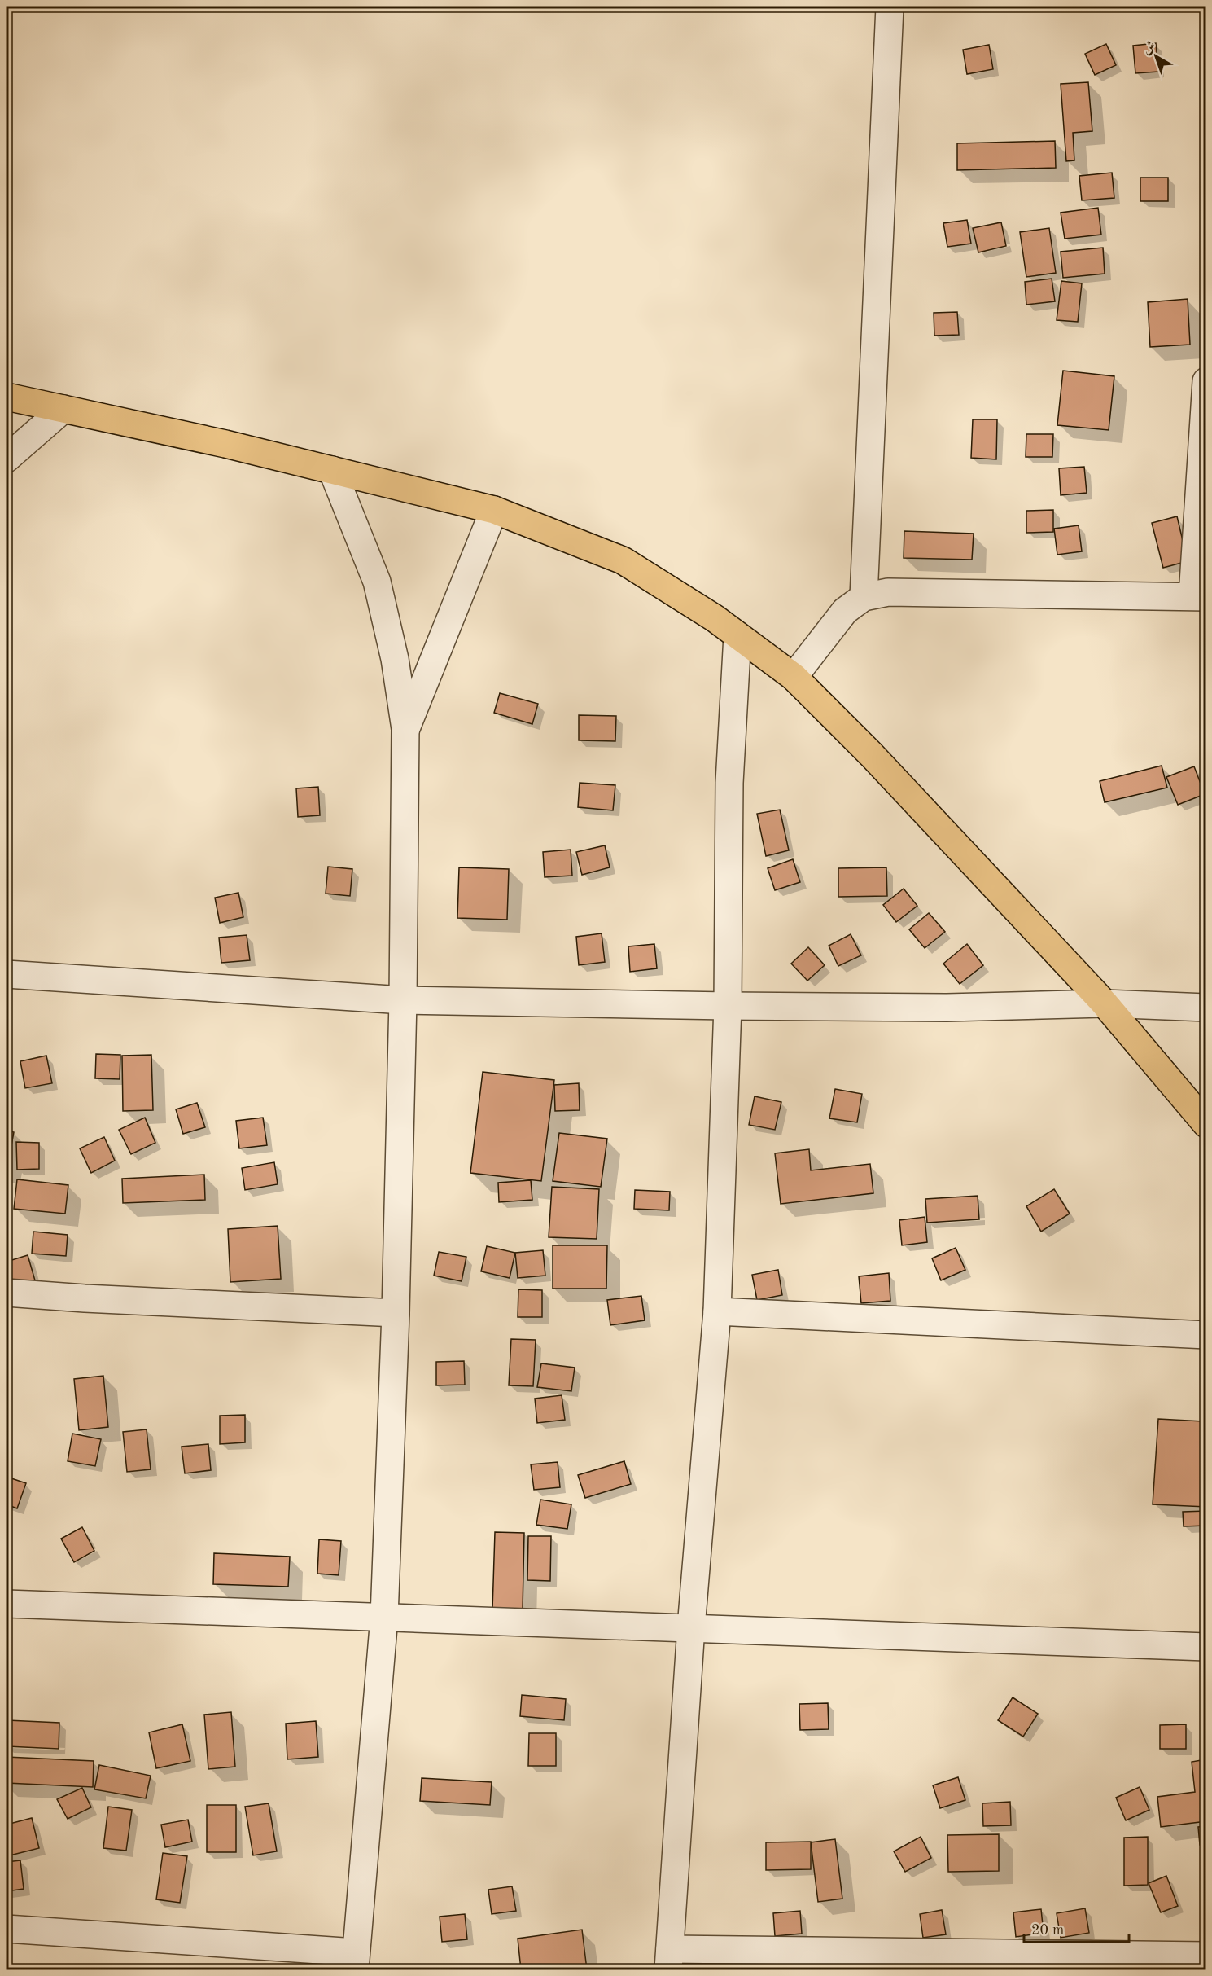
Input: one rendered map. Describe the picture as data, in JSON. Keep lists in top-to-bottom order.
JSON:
{
  "scale_bar": "20 m",
  "north": "top left"
}
